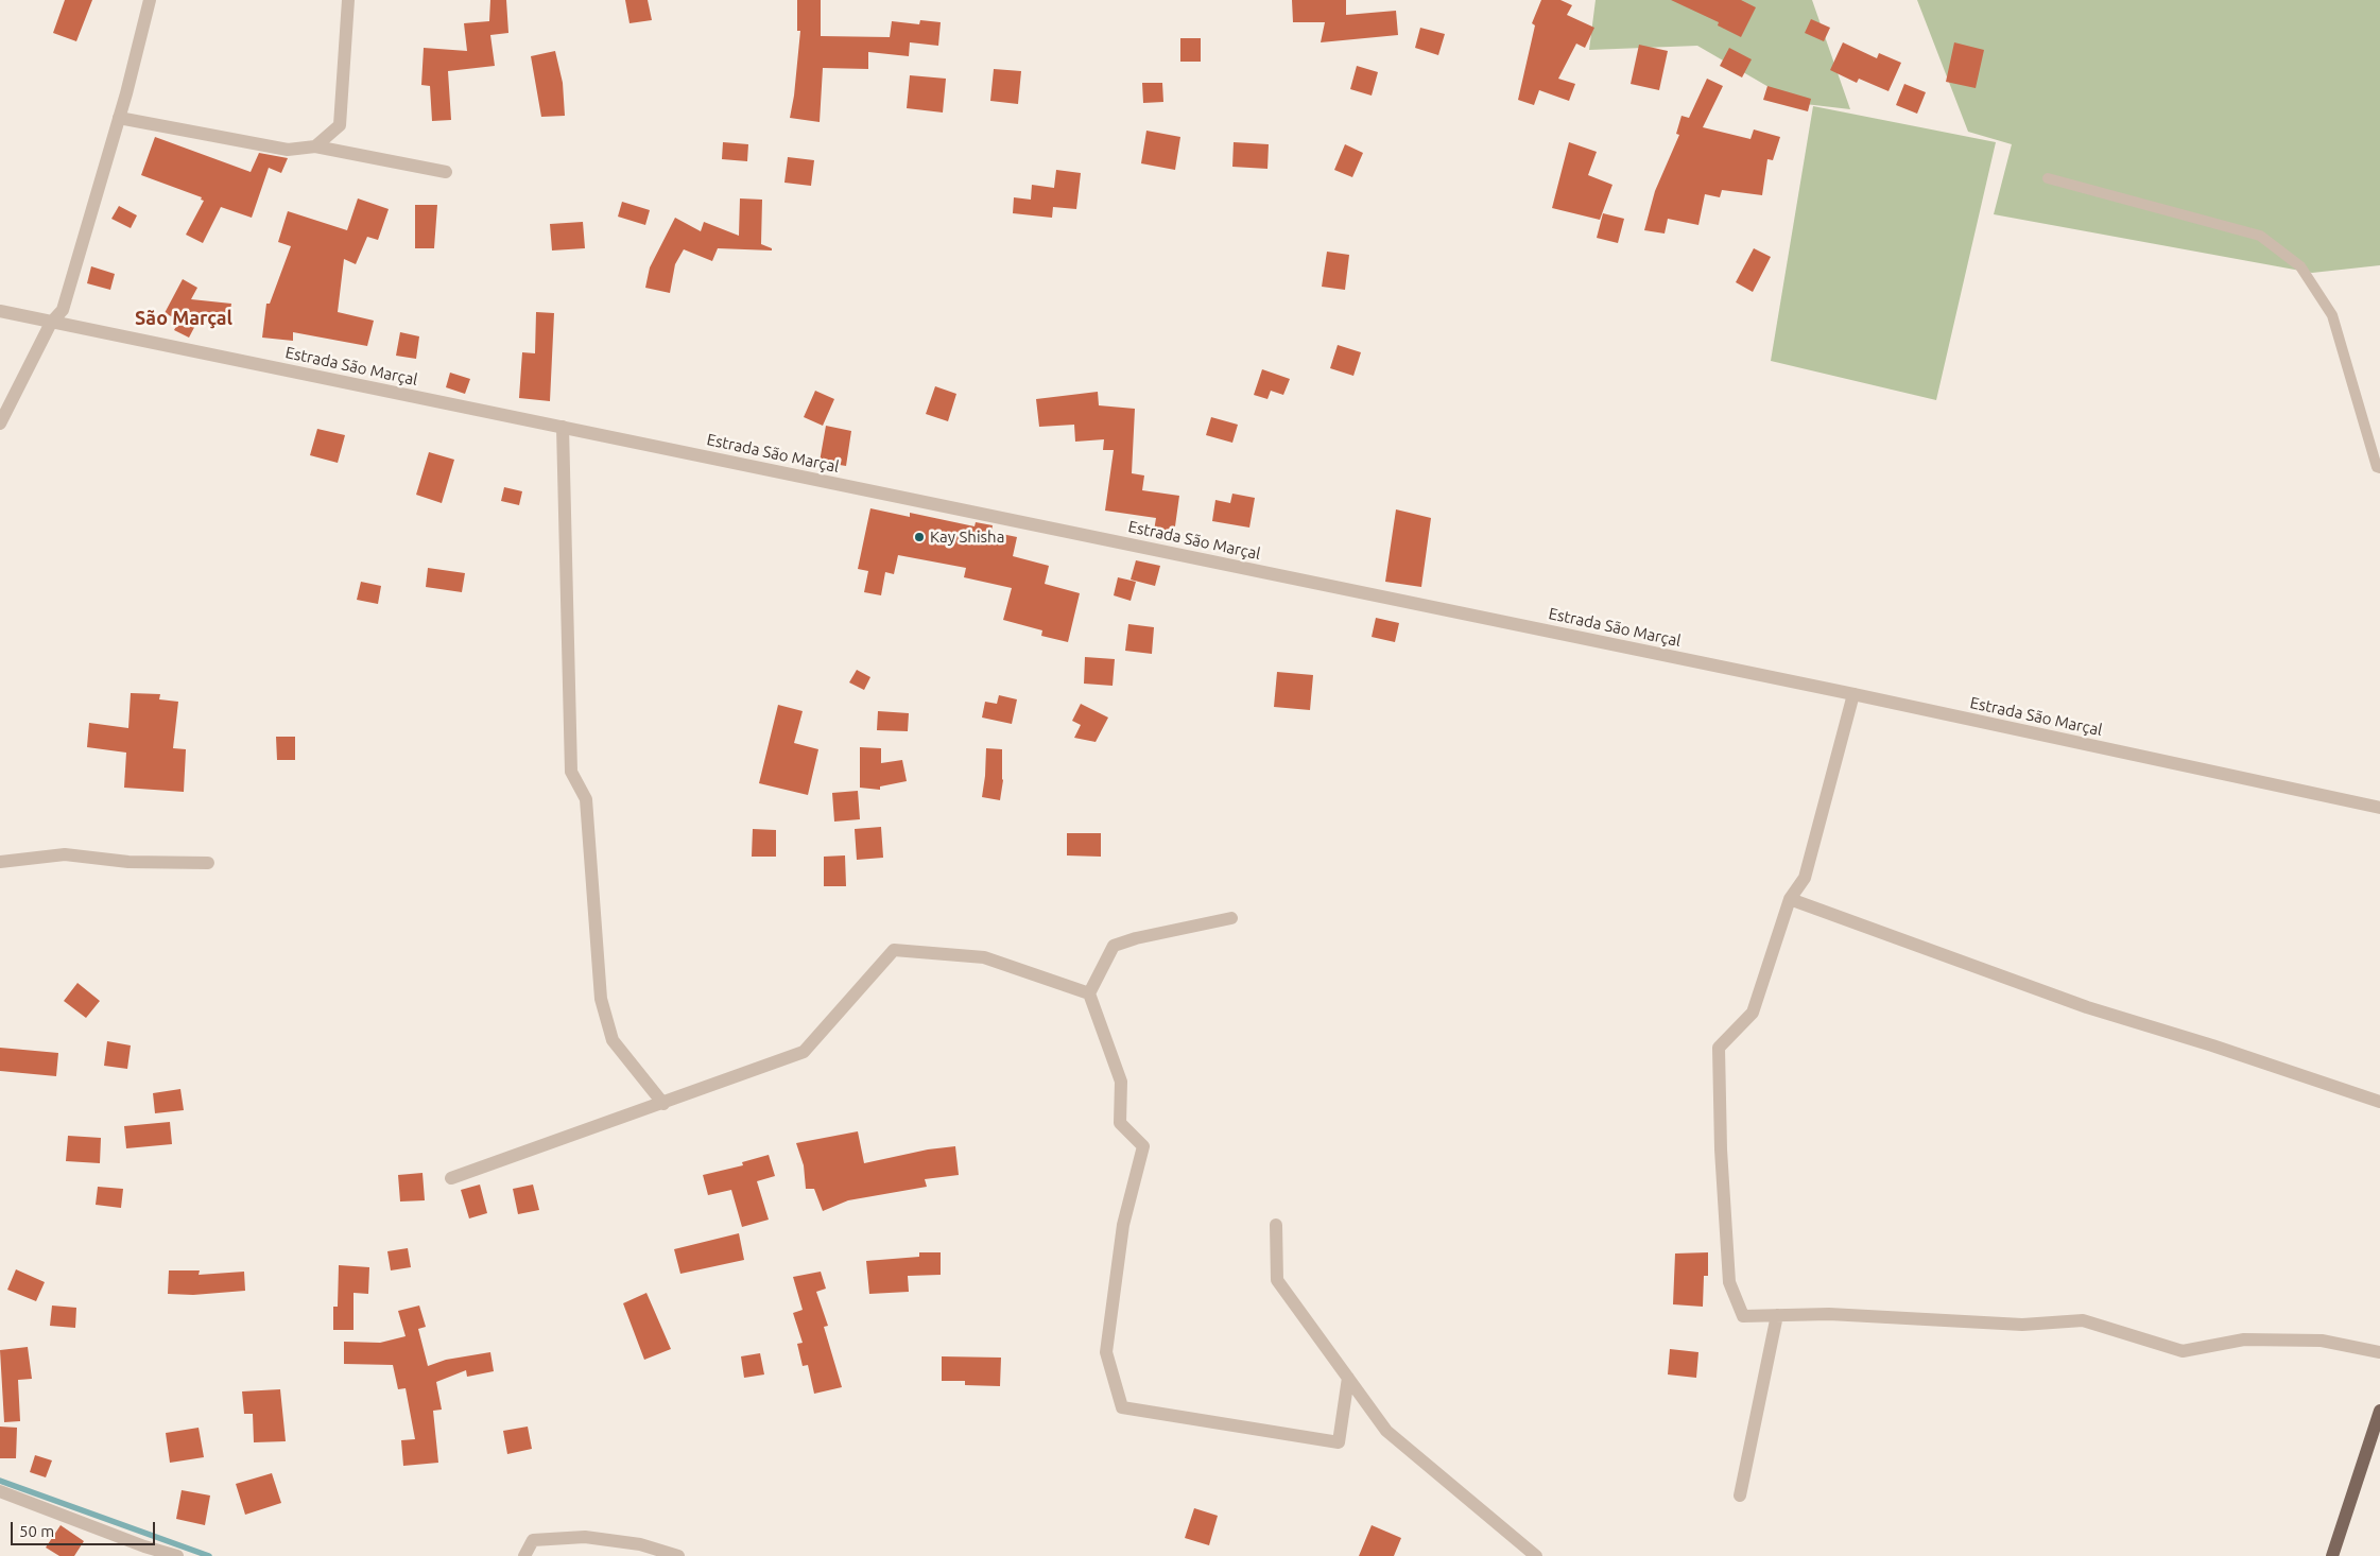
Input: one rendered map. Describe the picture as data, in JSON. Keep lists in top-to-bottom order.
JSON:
{
  "streets": {
    "street": ["Estrada São Marçal"]
  },
  "districts": ["São Marçal"],
  "places": ["Kay Shisha"],
  "scale_bar": "50 m"
}
